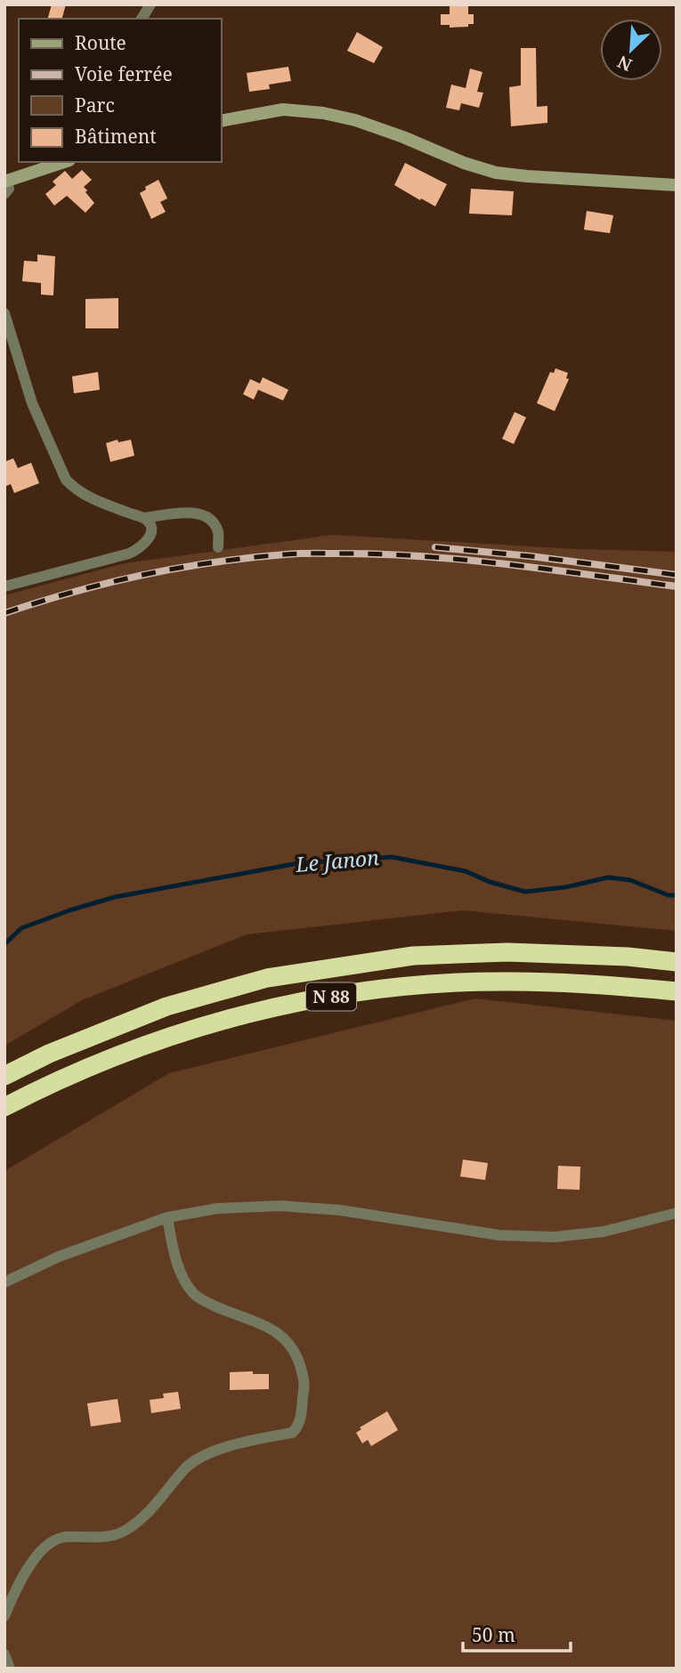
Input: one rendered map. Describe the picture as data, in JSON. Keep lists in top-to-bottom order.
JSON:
{
  "streets": {
    "highway": ["N 88"]
  },
  "water": ["Le Janon"],
  "legend": [
    "Route",
    "Voie ferrée",
    "Parc",
    "Bâtiment"
  ],
  "scale_bar": "50 m",
  "north": "bottom left"
}
